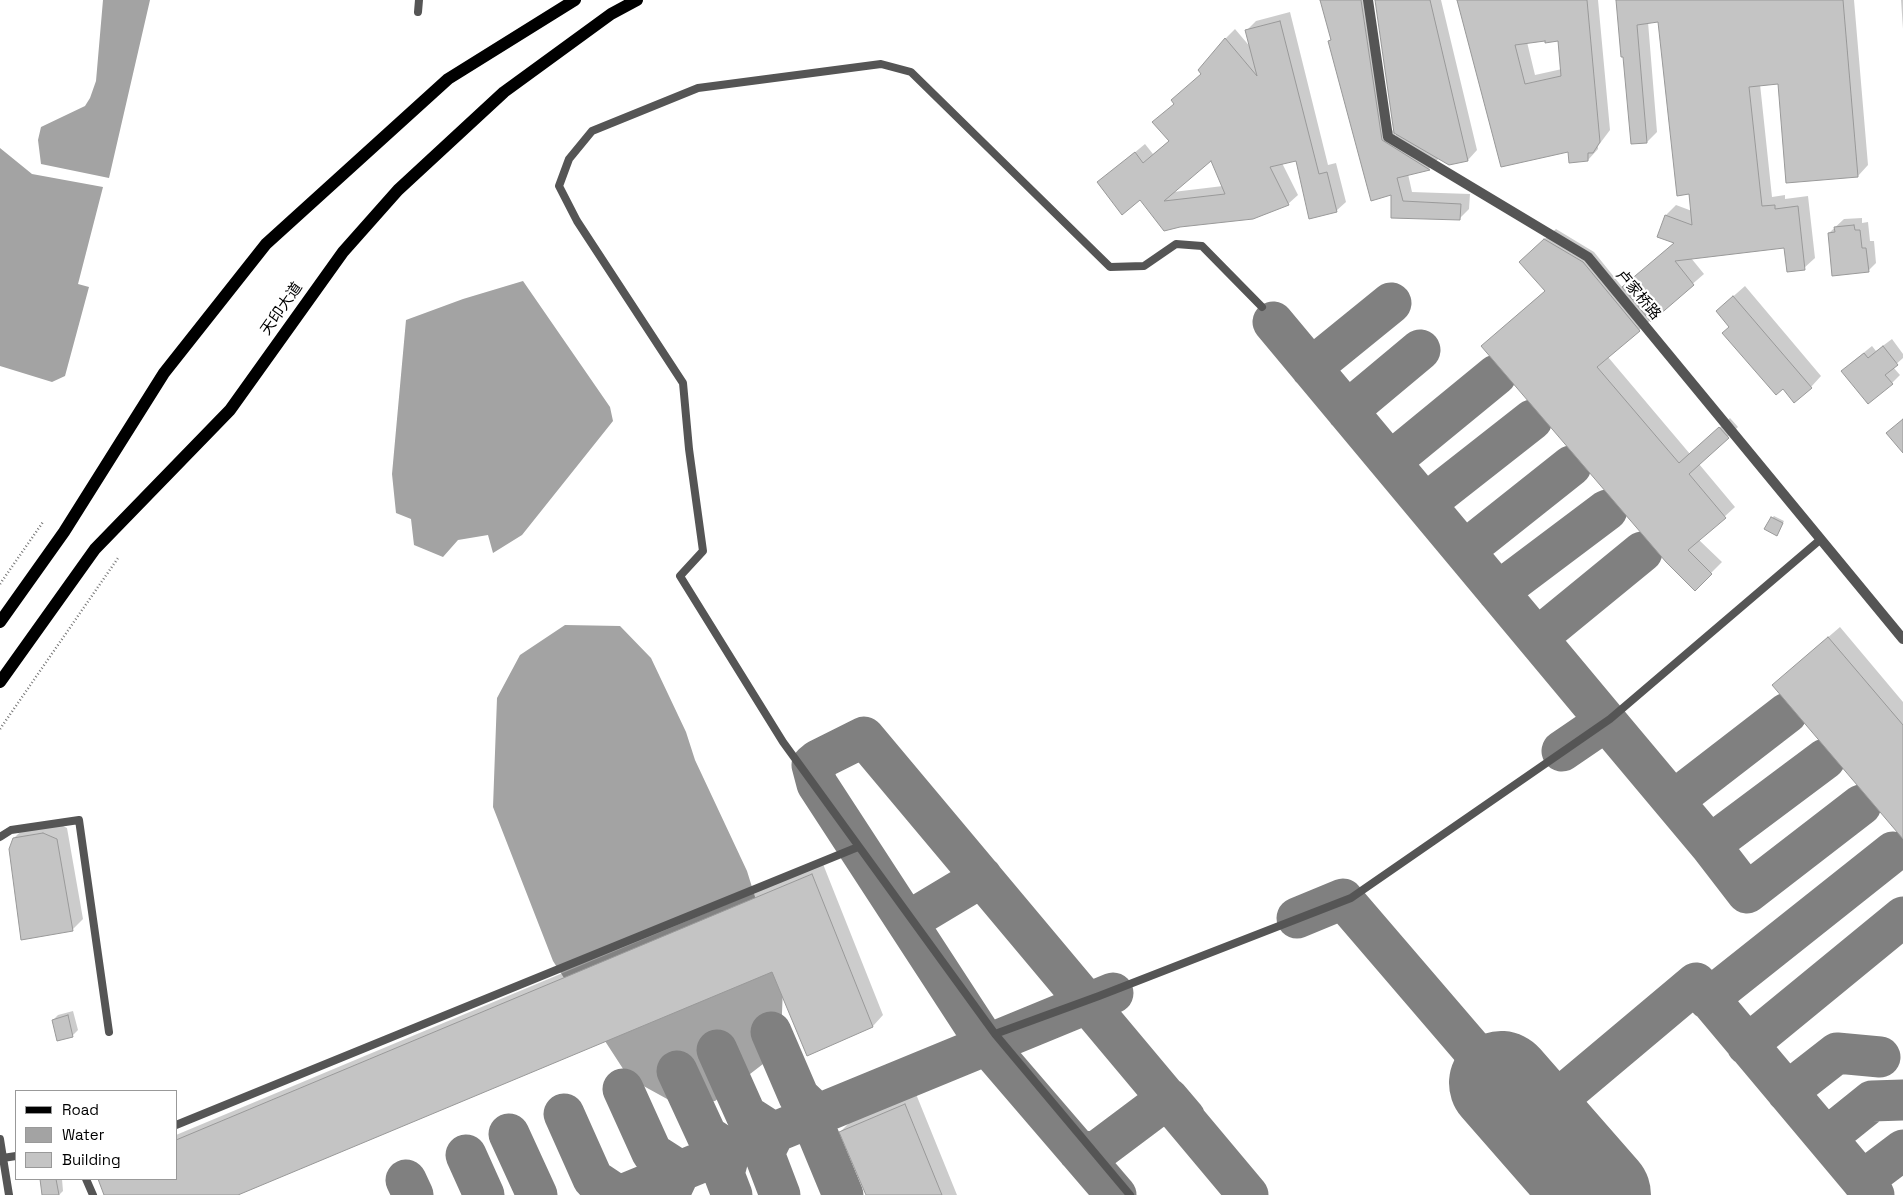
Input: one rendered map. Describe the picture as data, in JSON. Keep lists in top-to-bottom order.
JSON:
{
  "streets": {
    "main road": ["天印大道"],
    "street": ["卢家桥路"]
  },
  "legend": ["Road", "Water", "Building"]
}
